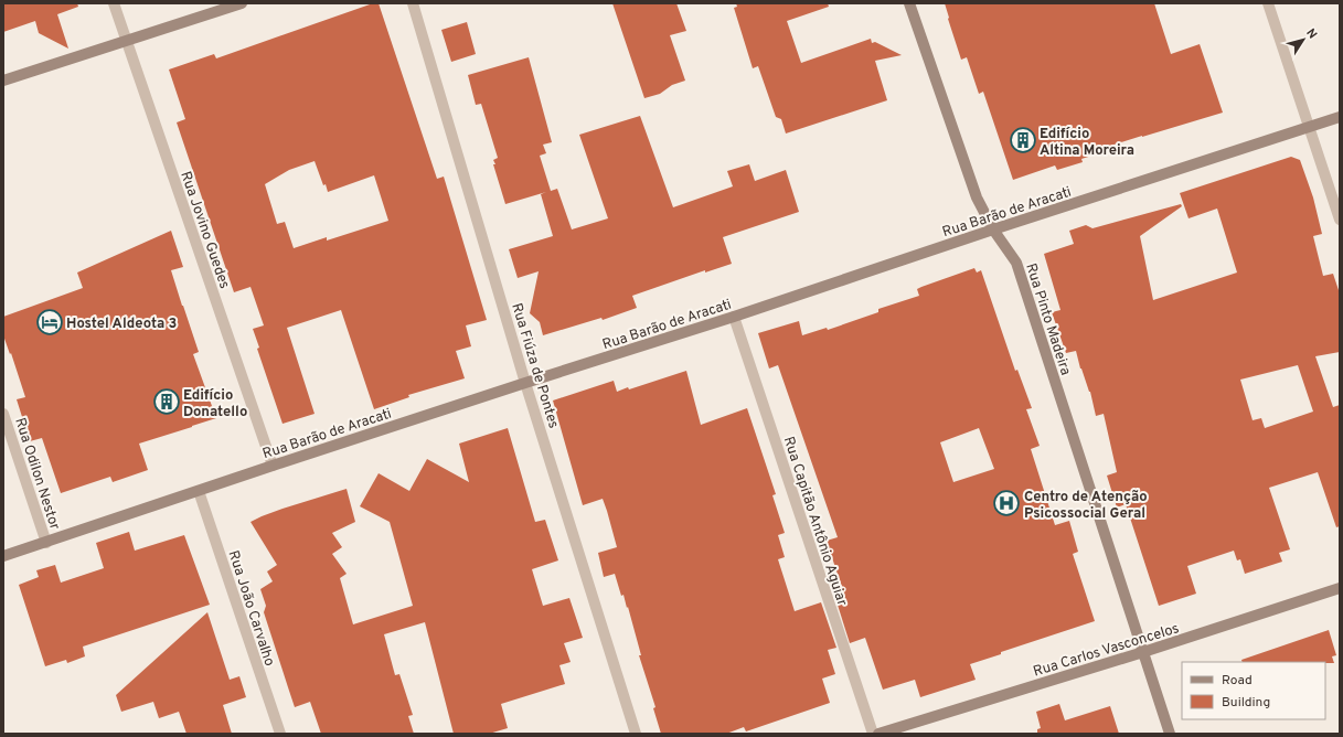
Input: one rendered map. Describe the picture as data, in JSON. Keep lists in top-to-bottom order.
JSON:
{
  "streets": {
    "street": [
      "Rua Barão de Aracati",
      "Rua Jovino Guedes",
      "Rua Pinto Madeira",
      "Rua Fiúza de Pontes",
      "Rua Odilon Nestor",
      "Rua Capitão Antônio Aguiar",
      "Rua João Carvalho",
      "Rua Carlos Vasconcelos"
    ]
  },
  "crossings": [
    ["Rua Barão de Aracati", "Rua Jovino Guedes"],
    ["Rua Barão de Aracati", "Rua Pinto Madeira"],
    ["Rua Barão de Aracati", "Rua Fiúza de Pontes"],
    ["Rua Barão de Aracati", "Rua Odilon Nestor"],
    ["Rua Barão de Aracati", "Rua Capitão Antônio Aguiar"],
    ["Rua Barão de Aracati", "Rua João Carvalho"],
    ["Rua Pinto Madeira", "Rua Carlos Vasconcelos"]
  ],
  "places": {
    "building": ["Edifício Altina Moreira", "Edifício Donatello"],
    "hotel": ["Hostel Aldeota 3"],
    "hospital": ["Centro de Atenção Psicossocial Geral"]
  },
  "legend": ["Road", "Building"],
  "north": "top right"
}
